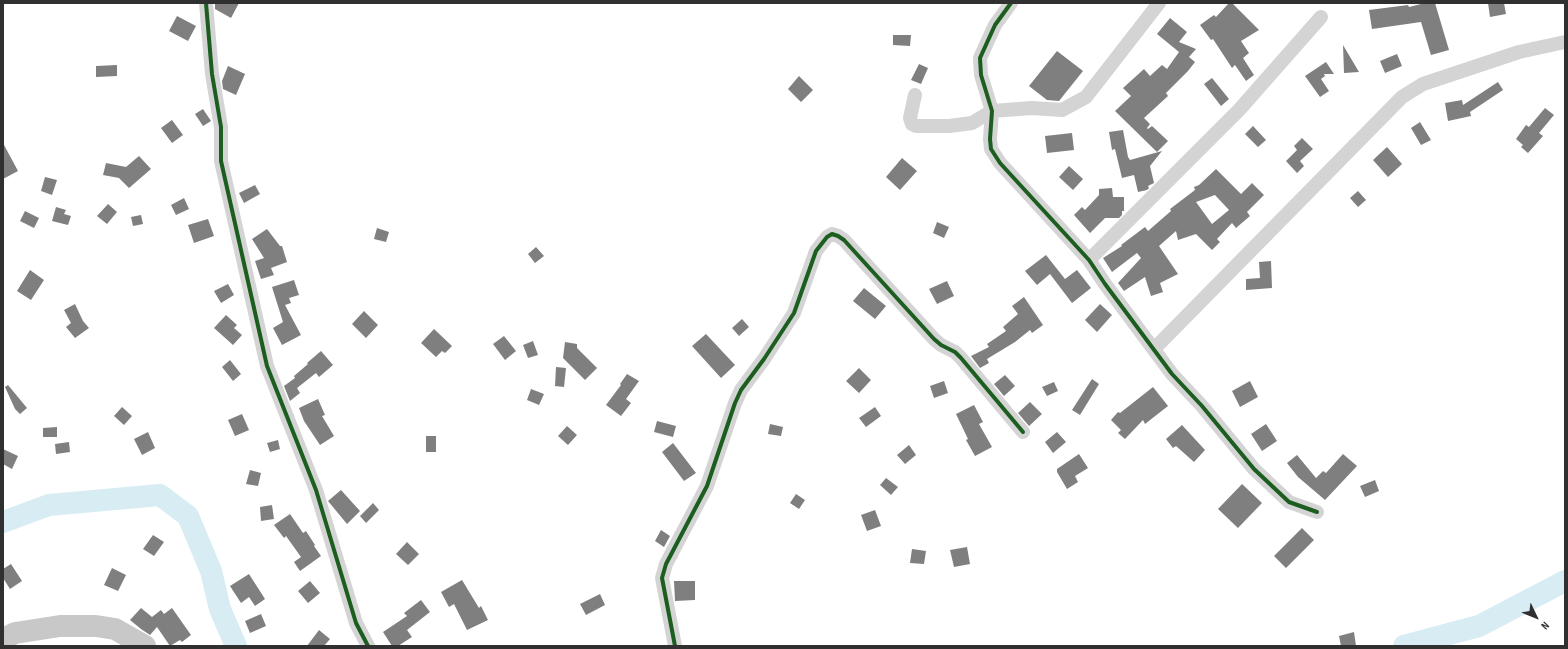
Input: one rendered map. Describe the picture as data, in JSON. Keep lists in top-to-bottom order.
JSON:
{
  "north": "bottom right"
}
